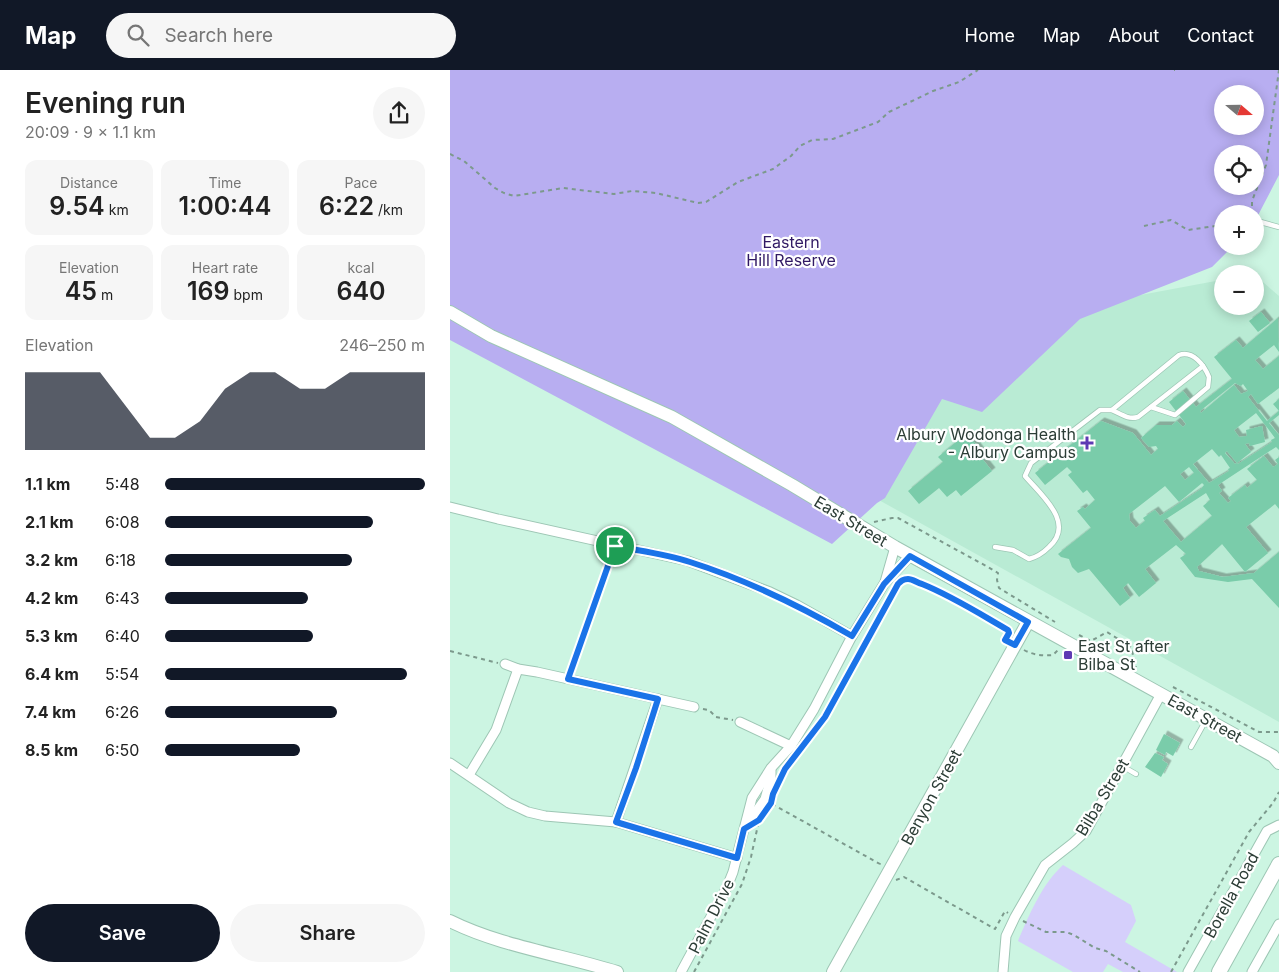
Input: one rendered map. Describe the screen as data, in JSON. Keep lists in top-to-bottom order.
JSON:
{
  "streets": {
    "main road": ["East Street", "Benyon Street", "Borella Road"],
    "street": ["Bilba Street", "Palm Drive"]
  },
  "crossings": [
    ["East Street", "Benyon Street"],
    ["East Street", "Bilba Street"],
    ["East Street", "Palm Drive"]
  ],
  "parks": ["Eastern Hill Reserve"],
  "places": {
    "health": ["Albury Wodonga Health - Albury Campus"],
    "transit": ["East St after Bilba St"]
  },
  "north": "right",
  "page": {
    "header": "Map",
    "search": "Search here",
    "nav": [
      "Home",
      "Map",
      "About",
      "Contact"
    ],
    "heading": ["Evening run", "20:09 · 9 × 1.1 km"],
    "map_buttons": ["+", "−"],
    "stats": [
      ["Distance", "9.54 km"],
      ["Time", "1:00:44"],
      ["Pace", "6:22 /km"],
      ["Elevation", "45 m"],
      ["Heart rate", "169 bpm"],
      ["kcal", "640"]
    ],
    "chart": ["Elevation", "246–250 m"],
    "list": [
      {
        "name": "1.1 km",
        "note": "5:48"
      },
      {
        "name": "2.1 km",
        "note": "6:08"
      },
      {
        "name": "3.2 km",
        "note": "6:18"
      },
      {
        "name": "4.2 km",
        "note": "6:43"
      },
      {
        "name": "5.3 km",
        "note": "6:40"
      },
      {
        "name": "6.4 km",
        "note": "5:54"
      },
      {
        "name": "7.4 km",
        "note": "6:26"
      },
      {
        "name": "8.5 km",
        "note": "6:50"
      }
    ],
    "buttons": ["Save", "Share"]
  }
}
